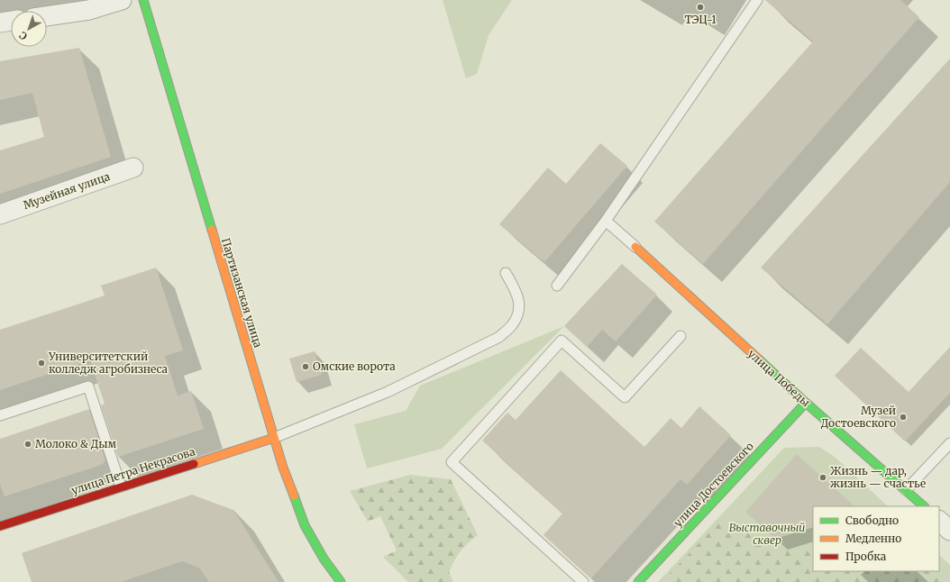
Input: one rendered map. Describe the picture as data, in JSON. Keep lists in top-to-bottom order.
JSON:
{
  "streets": {
    "street": [
      "Музейная улица",
      "Партизанская улица",
      "улица Победы",
      "улица Петра Некрасова",
      "улица Достоевского"
    ]
  },
  "crossings": [
    ["Партизанская улица", "улица Петра Некрасова"],
    ["улица Победы", "улица Достоевского"]
  ],
  "parks": ["Выставочный сквер"],
  "places": [
    "ТЭЦ-1",
    "Университетский колледж агробизнеса",
    "Омские ворота",
    "Музей Достоевского",
    "Молоко & Дым",
    "Жизнь — дар, жизнь — счастье"
  ],
  "legend": ["Свободно", "Медленно", "Пробка"],
  "north": "bottom left"
}
